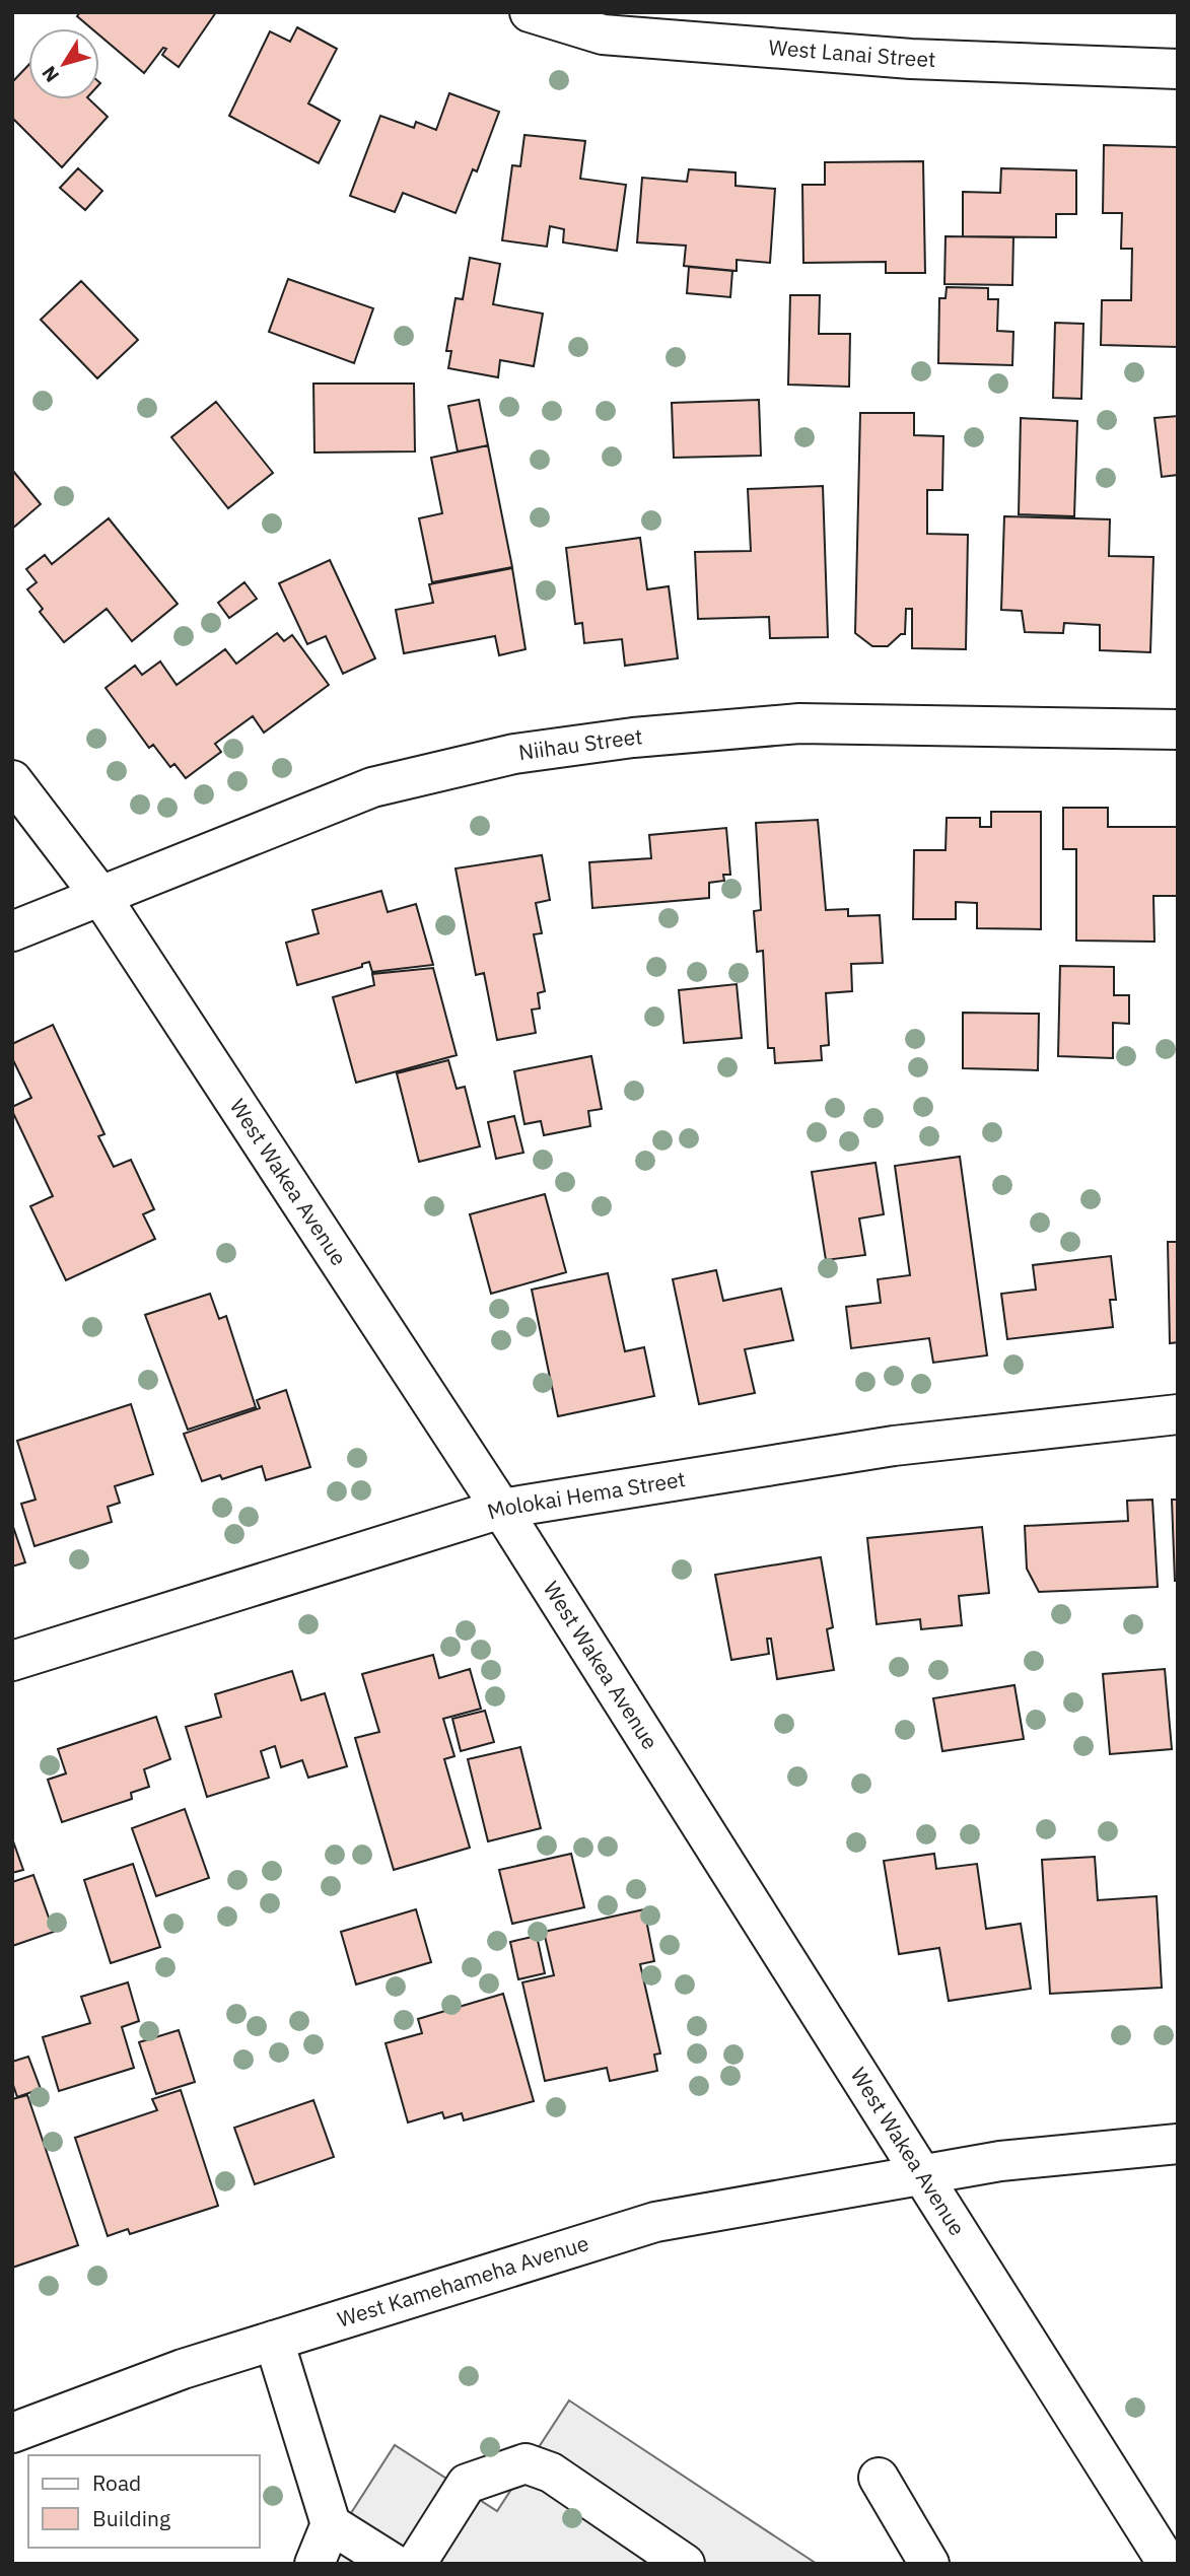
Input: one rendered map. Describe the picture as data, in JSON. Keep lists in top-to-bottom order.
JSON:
{
  "streets": {
    "street": [
      "West Lanai Street",
      "Niihau Street",
      "West Wakea Avenue",
      "Molokai Hema Street",
      "West Kamehameha Avenue"
    ]
  },
  "crossings": [
    ["Niihau Street", "West Wakea Avenue"],
    ["West Wakea Avenue", "Molokai Hema Street"],
    ["West Wakea Avenue", "West Kamehameha Avenue"]
  ],
  "legend": ["Road", "Building"],
  "north": "bottom left"
}
